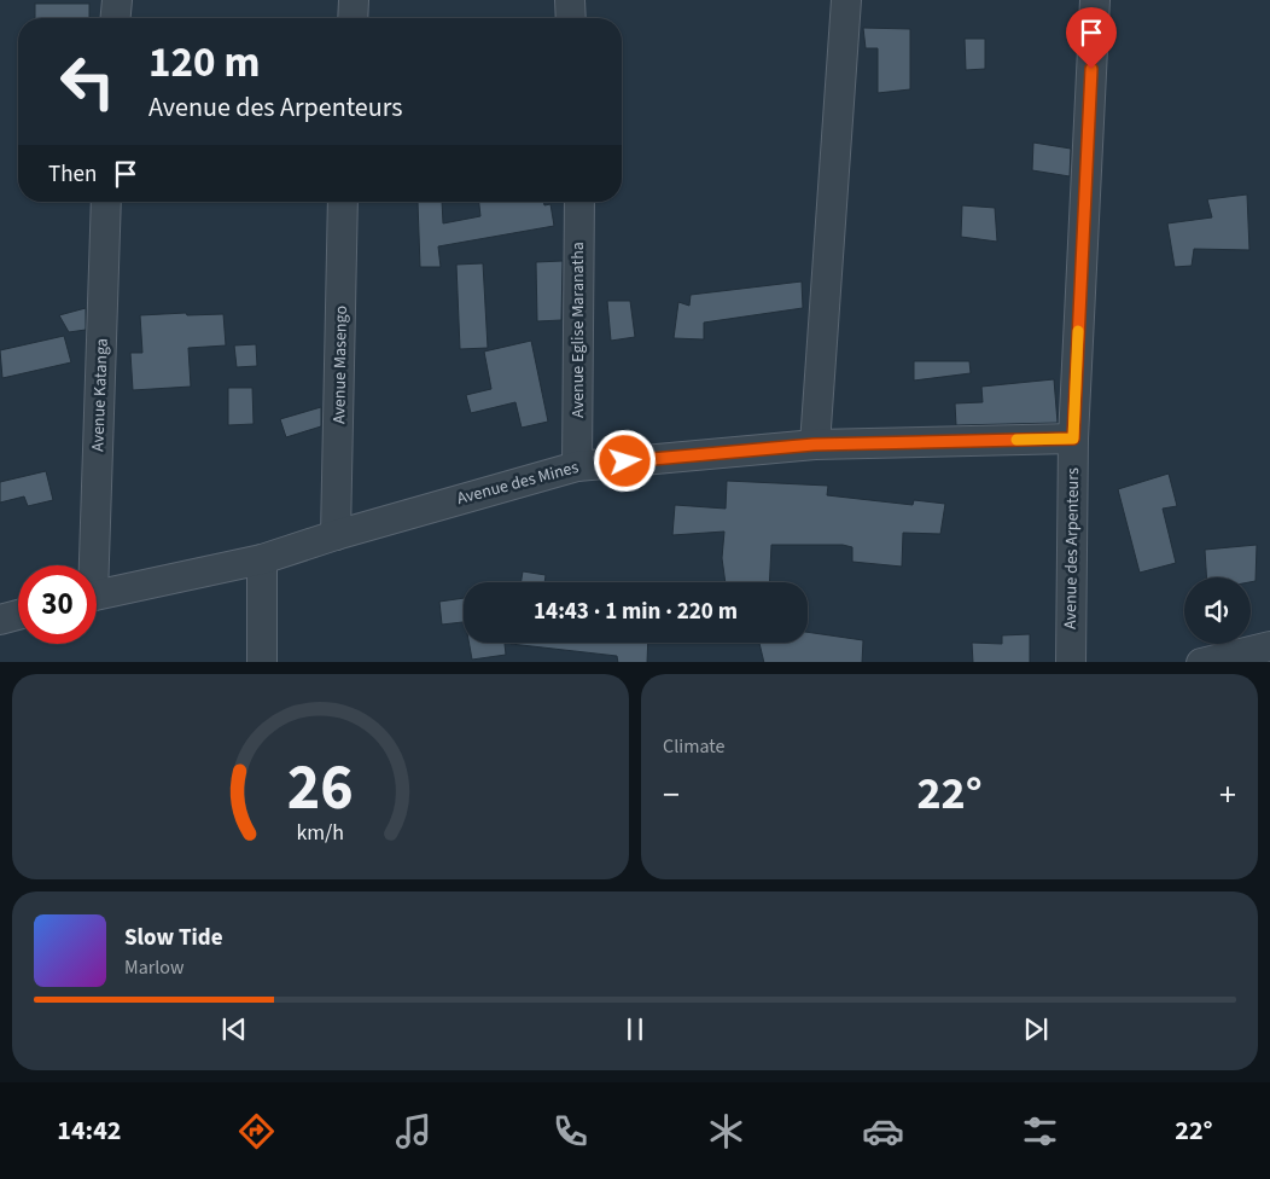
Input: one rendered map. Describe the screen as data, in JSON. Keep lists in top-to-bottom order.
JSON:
{
  "streets": {
    "street": [
      "Avenue Eglise Maranatha",
      "Avenue Masengo",
      "Avenue Katanga",
      "Avenue des Mines",
      "Avenue des Arpenteurs"
    ]
  },
  "crossings": [
    ["Avenue Eglise Maranatha", "Avenue des Mines"],
    ["Avenue Masengo", "Avenue des Mines"],
    ["Avenue des Mines", "Avenue des Arpenteurs"]
  ],
  "page": {
    "turn": ["120 m", "Avenue des Arpenteurs"],
    "then": "Then",
    "limit": "30",
    "trip": "14:43 · 1 min · 220 m",
    "tile": "Climate",
    "heat": ["−", "22°", "+"],
    "song": ["Slow Tide", "Marlow"],
    "tabs": ["14:42", "22°"],
    "gauge": ["26", "km/h"]
  }
}
